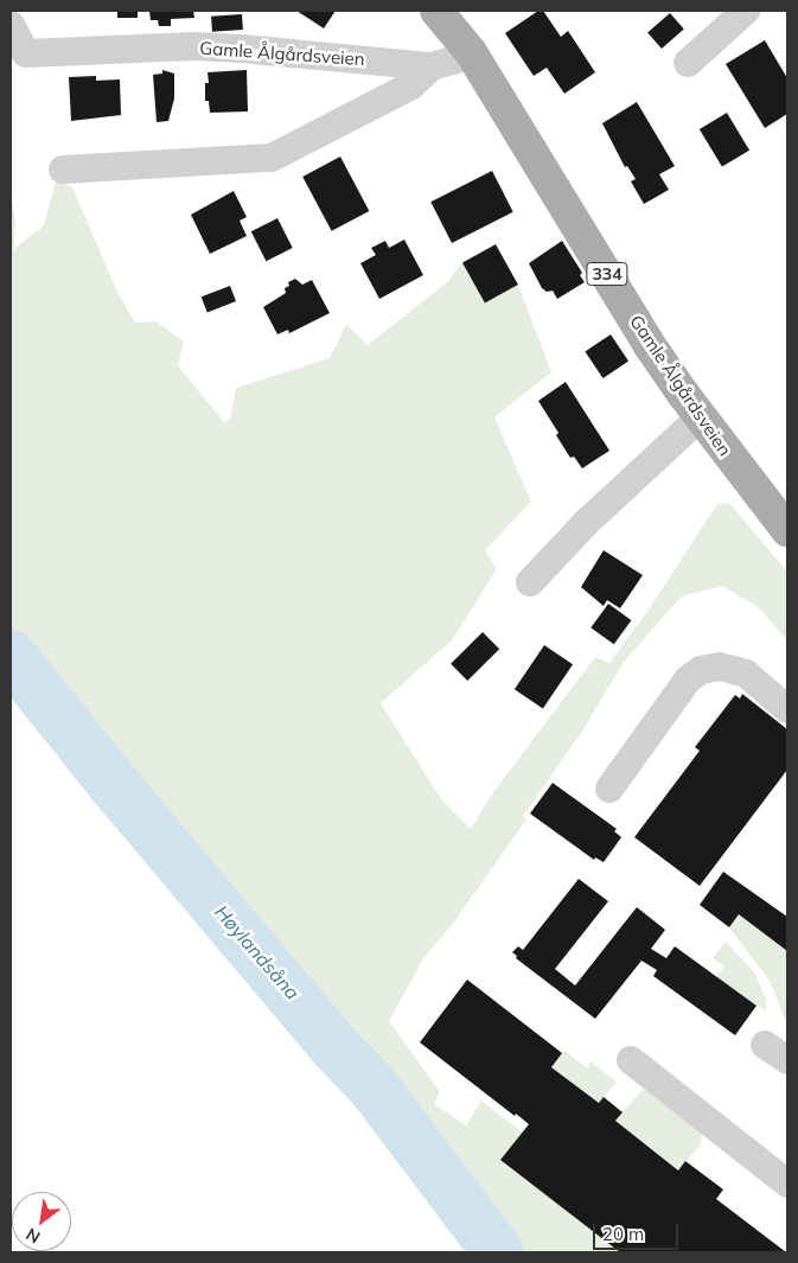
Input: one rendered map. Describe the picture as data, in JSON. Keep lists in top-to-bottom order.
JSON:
{
  "streets": {
    "main road": ["Gamle Ålgårdsveien", "334"]
  },
  "water": ["Høylandsåna"],
  "scale_bar": "20 m",
  "north": "bottom left"
}
